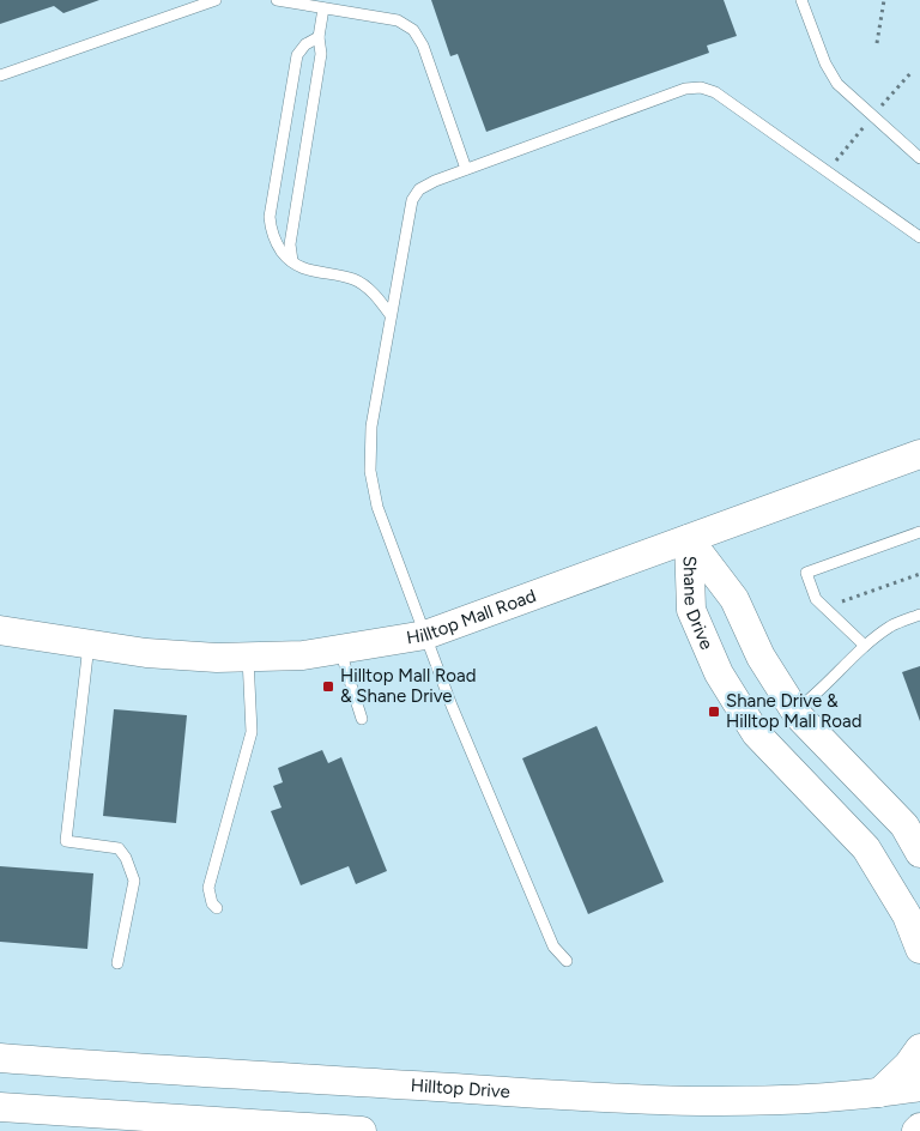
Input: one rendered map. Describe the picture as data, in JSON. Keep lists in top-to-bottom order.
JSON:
{
  "streets": {
    "street": ["Shane Drive", "Hilltop Mall Road", "Hilltop Drive"]
  },
  "crossings": [
    ["Shane Drive", "Hilltop Mall Road"]
  ],
  "places": {
    "transit": ["Hilltop Mall Road & Shane Drive", "Shane Drive & Hilltop Mall Road"]
  }
}
